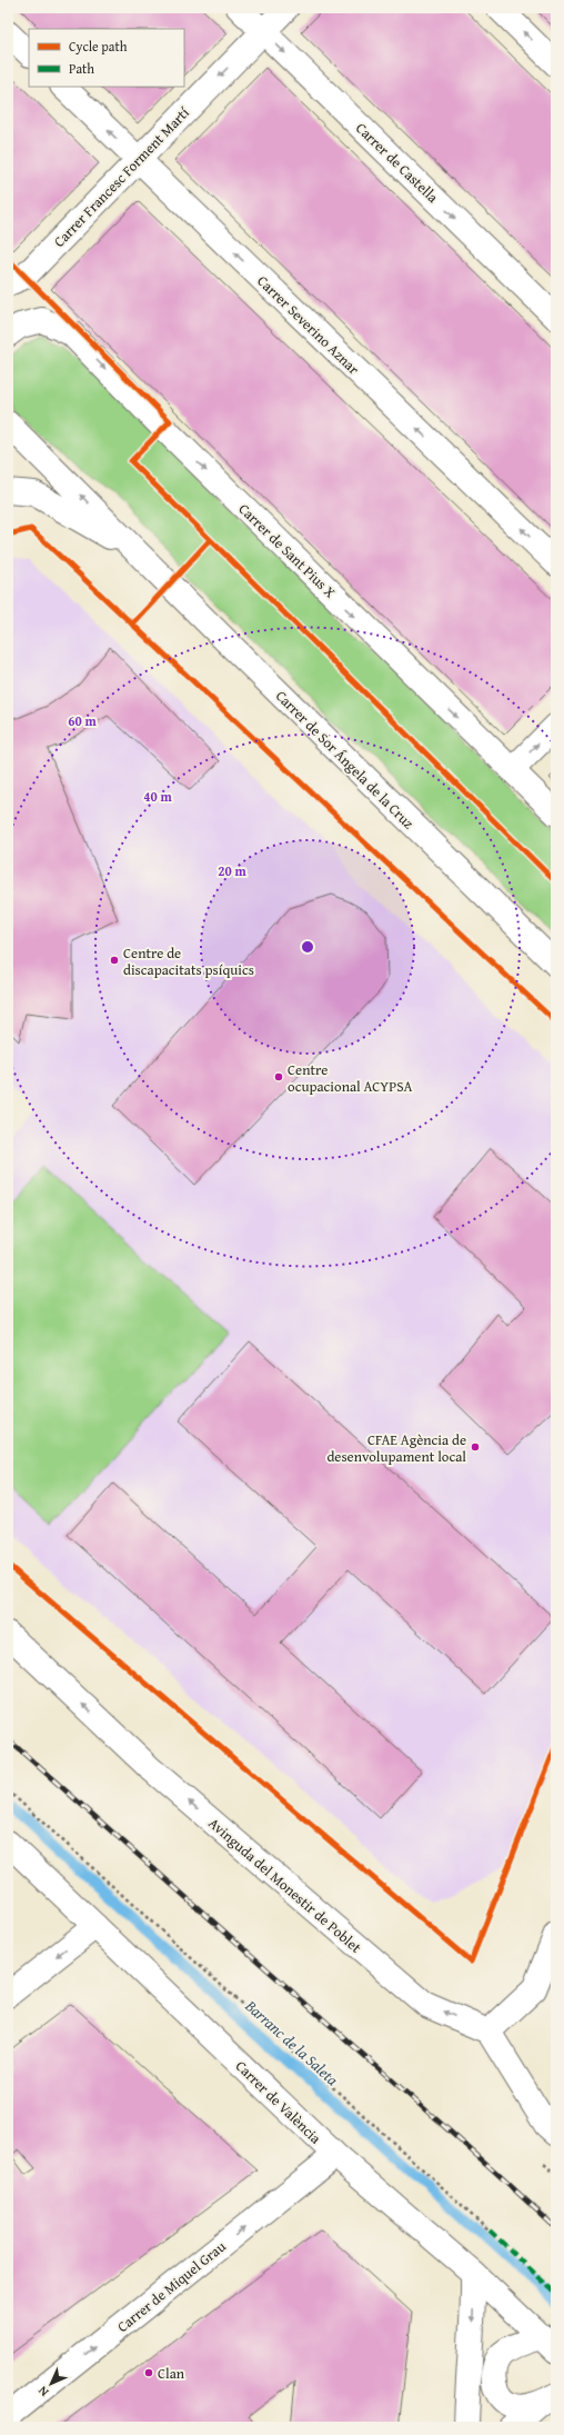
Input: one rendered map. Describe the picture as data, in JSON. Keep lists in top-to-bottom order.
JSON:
{
  "streets": {
    "street": [
      "Carrer de Castella",
      "Carrer Francesc Forment Martí",
      "Carrer Severino Aznar",
      "Carrer de Sant Pius X",
      "Carrer de Sor Ángela de la Cruz",
      "Avinguda del Monestir de Poblet",
      "Carrer de València",
      "Carrer de Miquel Grau"
    ]
  },
  "crossings": [
    ["Carrer de Castella", "Carrer Francesc Forment Martí"],
    ["Carrer Francesc Forment Martí", "Carrer Severino Aznar"],
    ["Carrer de València", "Carrer de Miquel Grau"]
  ],
  "one_way": [
    "Carrer de Castella",
    "Carrer Francesc Forment Martí",
    "Carrer Severino Aznar",
    "Carrer de Sant Pius X",
    "Avinguda del Monestir de Poblet",
    "Carrer de Miquel Grau"
  ],
  "water": ["Barranc de la Saleta"],
  "places": [
    "Centre de discapacitats psíquics",
    "Centre ocupacional ACYPSA",
    "CFAE Agència de desenvolupament local",
    "Clan"
  ],
  "legend": ["Cycle path", "Path"],
  "north": "bottom left",
  "rings": ["60 m", "40 m", "20 m"]
}
